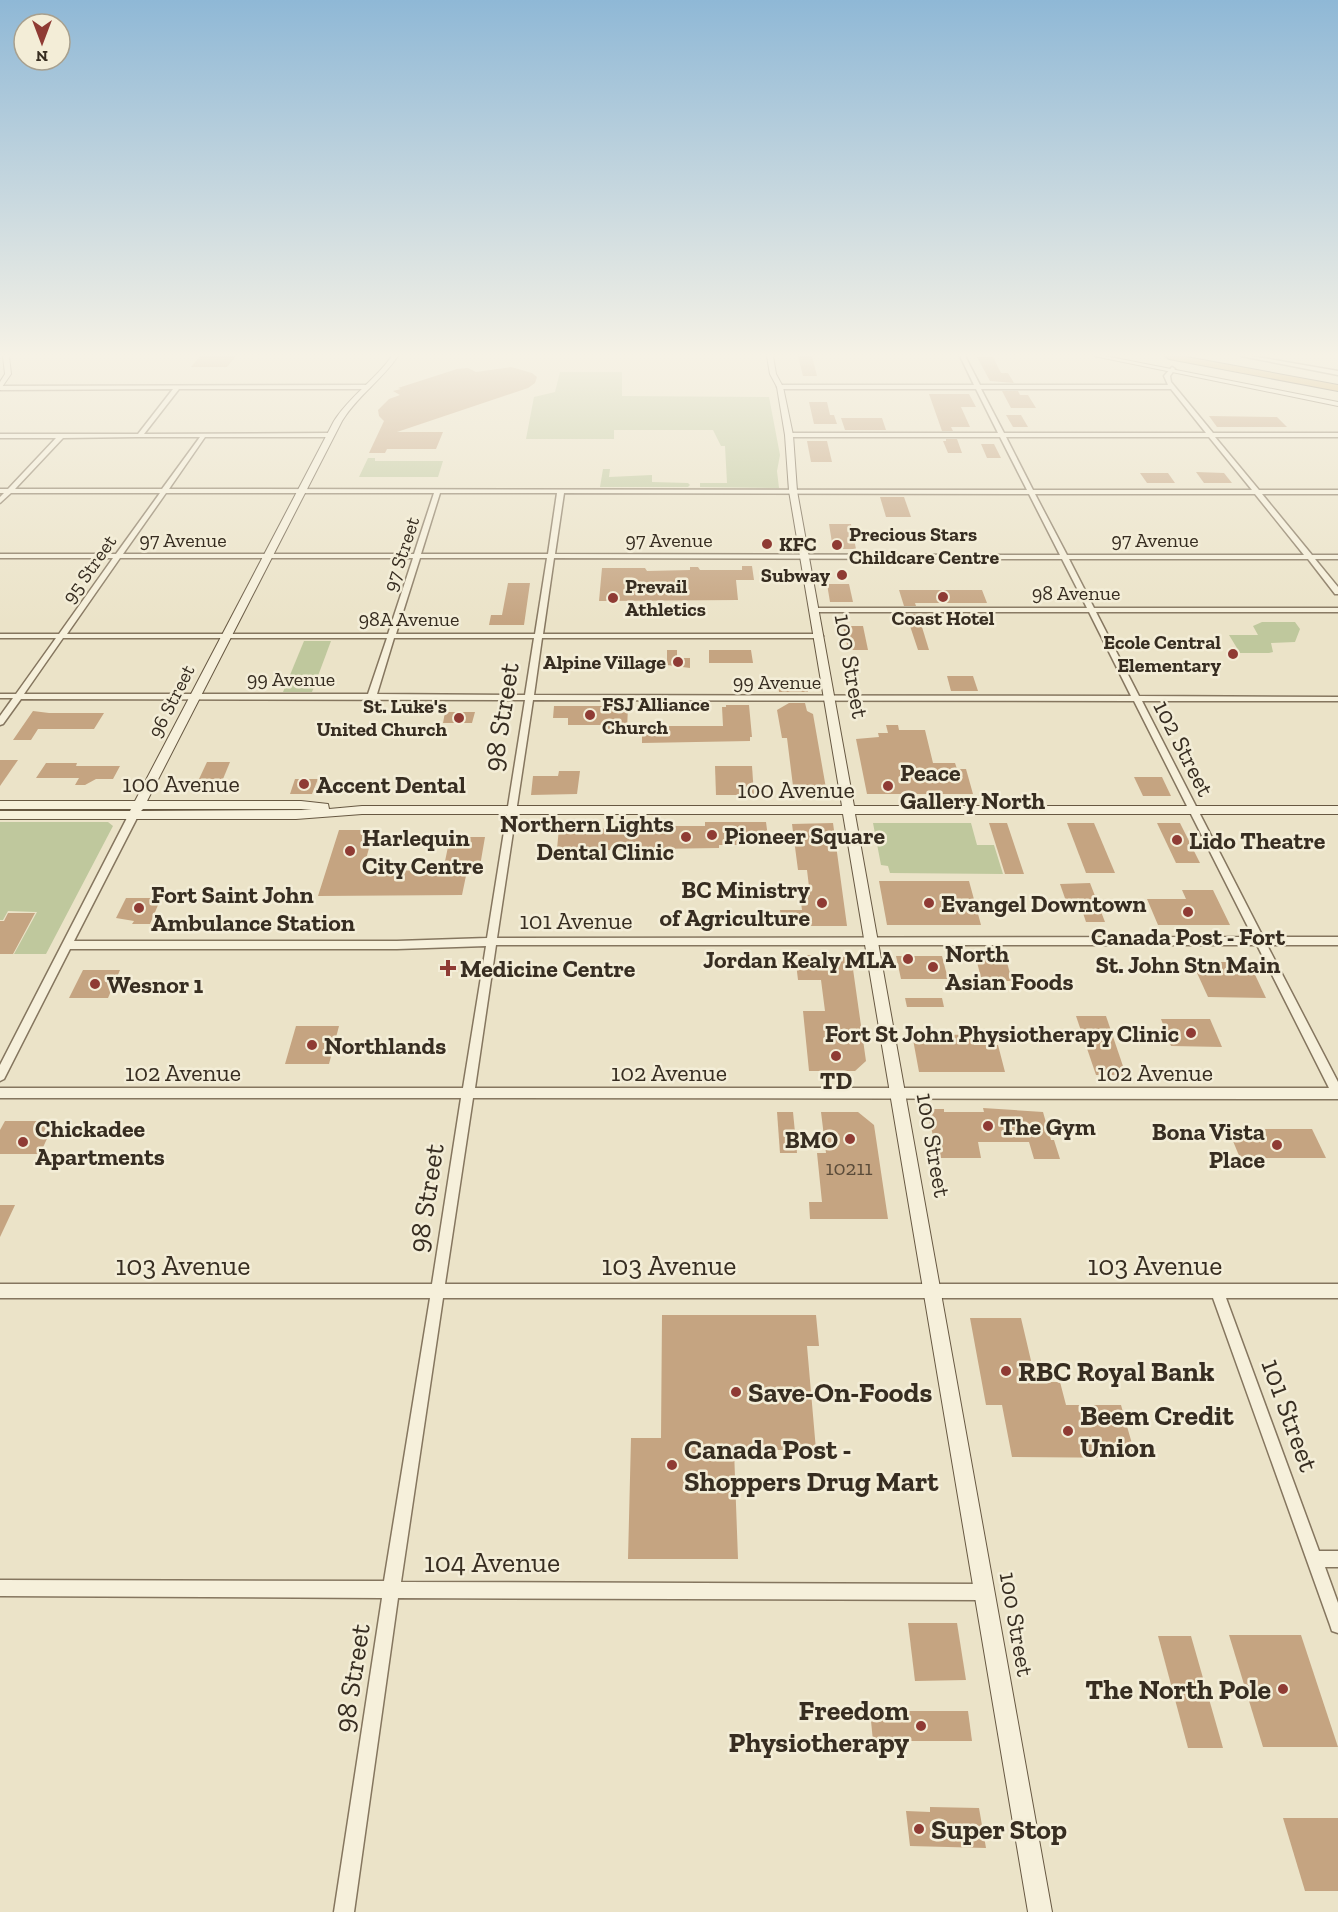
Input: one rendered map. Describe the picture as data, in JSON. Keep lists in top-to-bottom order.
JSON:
{
  "streets": {
    "main road": ["100 Street", "96 Street", "100 Avenue"],
    "street": [
      "97 Avenue",
      "97 Street",
      "95 Street",
      "98 Avenue",
      "98A Avenue",
      "99 Avenue",
      "98 Street",
      "102 Street",
      "101 Avenue",
      "102 Avenue",
      "103 Avenue",
      "101 Street",
      "104 Avenue"
    ]
  },
  "crossings": [
    ["97 Avenue", "97 Street"],
    ["97 Avenue", "95 Street"],
    ["97 Avenue", "100 Street"],
    ["97 Avenue", "96 Street"],
    ["97 Avenue", "98 Street"],
    ["97 Avenue", "102 Street"],
    ["97 Street", "98A Avenue"],
    ["97 Street", "99 Avenue"],
    ["95 Street", "98A Avenue"],
    ["95 Street", "99 Avenue"],
    ["98 Avenue", "100 Street"],
    ["98 Avenue", "102 Street"],
    ["98A Avenue", "100 Street"],
    ["98A Avenue", "96 Street"],
    ["98A Avenue", "98 Street"],
    ["100 Street", "99 Avenue"],
    ["100 Street", "100 Avenue"],
    ["100 Street", "101 Avenue"],
    ["100 Street", "102 Avenue"],
    ["100 Street", "103 Avenue"],
    ["100 Street", "104 Avenue"],
    ["99 Avenue", "96 Street"],
    ["99 Avenue", "98 Street"],
    ["99 Avenue", "102 Street"],
    ["96 Street", "100 Avenue"],
    ["96 Street", "101 Avenue"],
    ["98 Street", "100 Avenue"],
    ["98 Street", "101 Avenue"],
    ["98 Street", "102 Avenue"],
    ["98 Street", "103 Avenue"],
    ["98 Street", "104 Avenue"],
    ["102 Street", "100 Avenue"],
    ["102 Street", "101 Avenue"],
    ["102 Street", "102 Avenue"],
    ["103 Avenue", "101 Street"]
  ],
  "places": {
    "other": [
      "KFC",
      "Precious Stars Childcare Centre",
      "Subway",
      "Coast Hotel",
      "Prevail Athletics",
      "Ecole Central Elementary",
      "Alpine Village",
      "FSJ Alliance Church",
      "St. Luke's United Church",
      "Accent Dental",
      "Peace Gallery North",
      "Pioneer Square",
      "Northern Lights Dental Clinic",
      "Lido Theatre",
      "Harlequin City Centre",
      "BC Ministry of Agriculture",
      "Evangel Downtown",
      "Fort Saint John Ambulance Station",
      "Canada Post - Fort St. John Stn Main",
      "Jordan Kealy MLA",
      "North Asian Foods",
      "Wesnor 1",
      "Fort St John Physiotherapy Clinic",
      "Northlands",
      "TD",
      "The Gym",
      "BMO",
      "Chickadee Apartments",
      "Bona Vista Place",
      "RBC Royal Bank",
      "Save-On-Foods",
      "Beem Credit Union",
      "Canada Post - Shoppers Drug Mart",
      "The North Pole",
      "Freedom Physiotherapy",
      "Super Stop"
    ],
    "health": ["Medicine Centre"]
  },
  "house_numbers": ["10211"],
  "north": "bottom"
}
